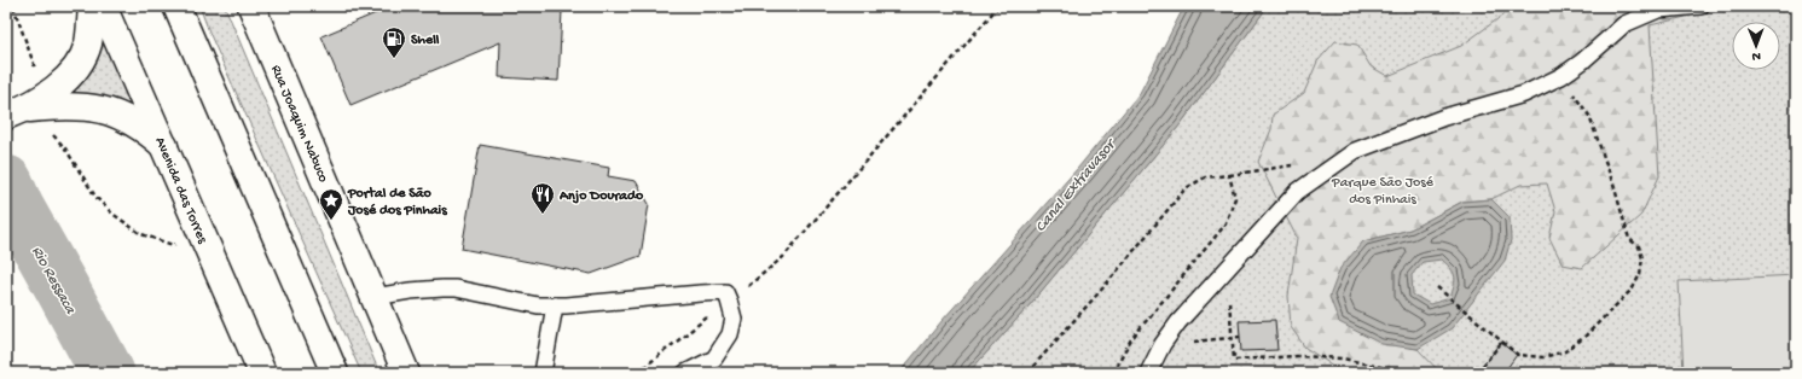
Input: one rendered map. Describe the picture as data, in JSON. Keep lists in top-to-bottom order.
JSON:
{
  "streets": {
    "main road": ["Rua Joaquim Nabuco", "Avenida das Torres"]
  },
  "water": ["Canal Extravasor", "Rio Ressaca"],
  "parks": ["Parque São José dos Pinhais"],
  "places": {
    "fuel station": ["Shell"],
    "restaurant": ["Anjo Dourado"],
    "place": ["Portal de São José dos Pinhais"]
  },
  "north": "bottom"
}
